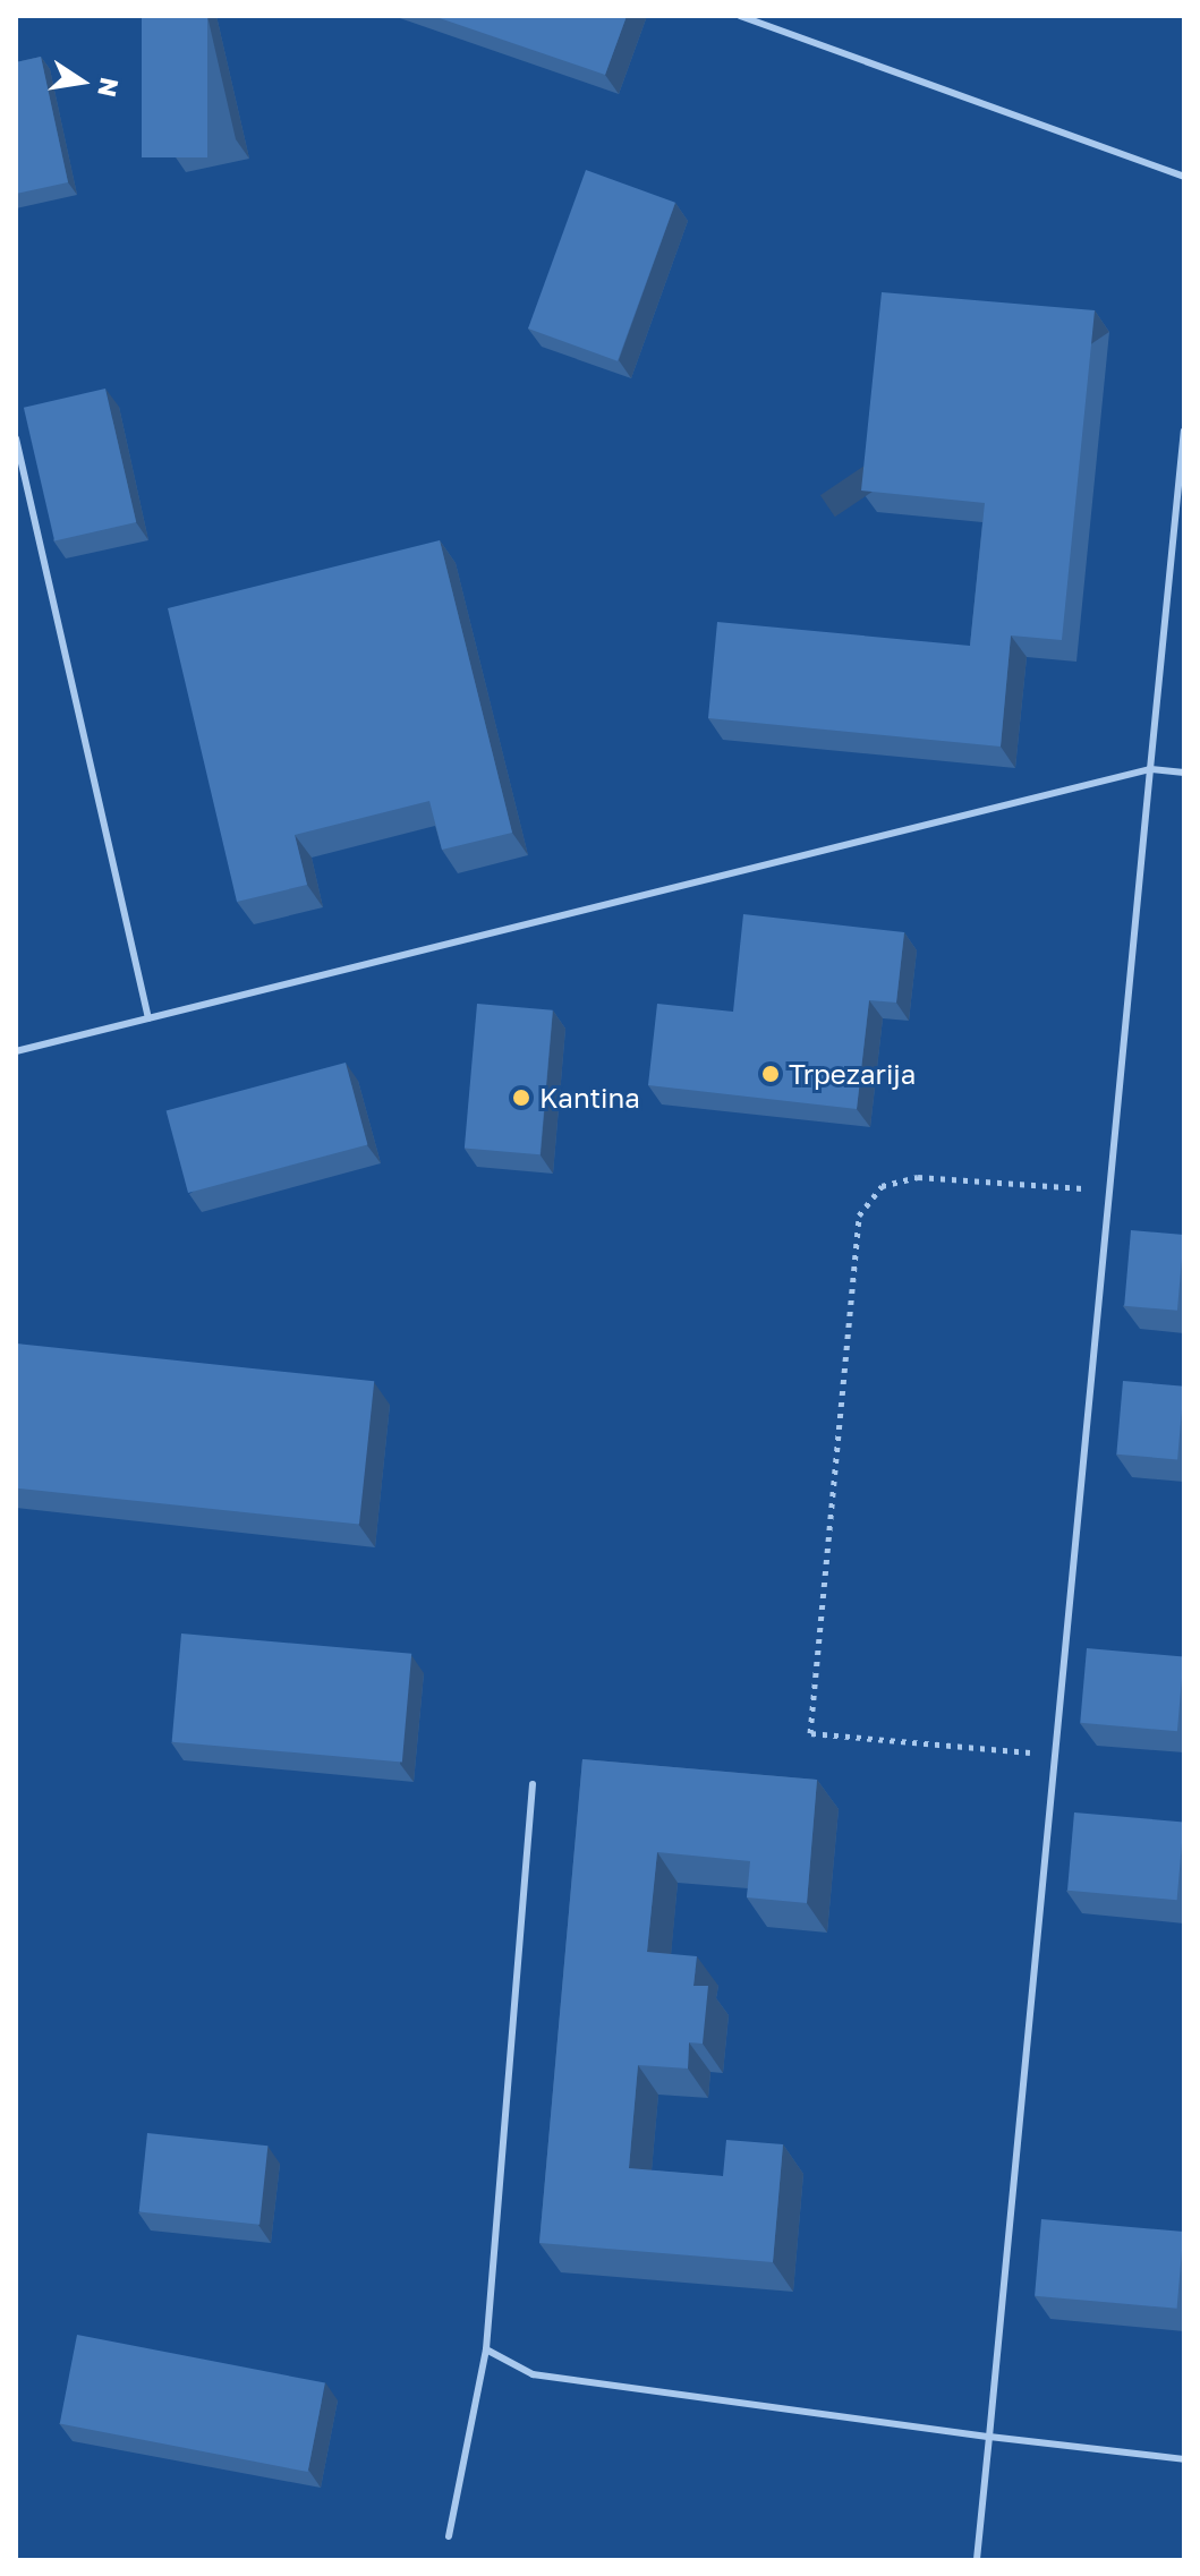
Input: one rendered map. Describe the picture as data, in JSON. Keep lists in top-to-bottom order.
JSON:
{
  "places": ["Trpezarija", "Kantina"],
  "north": "right"
}
